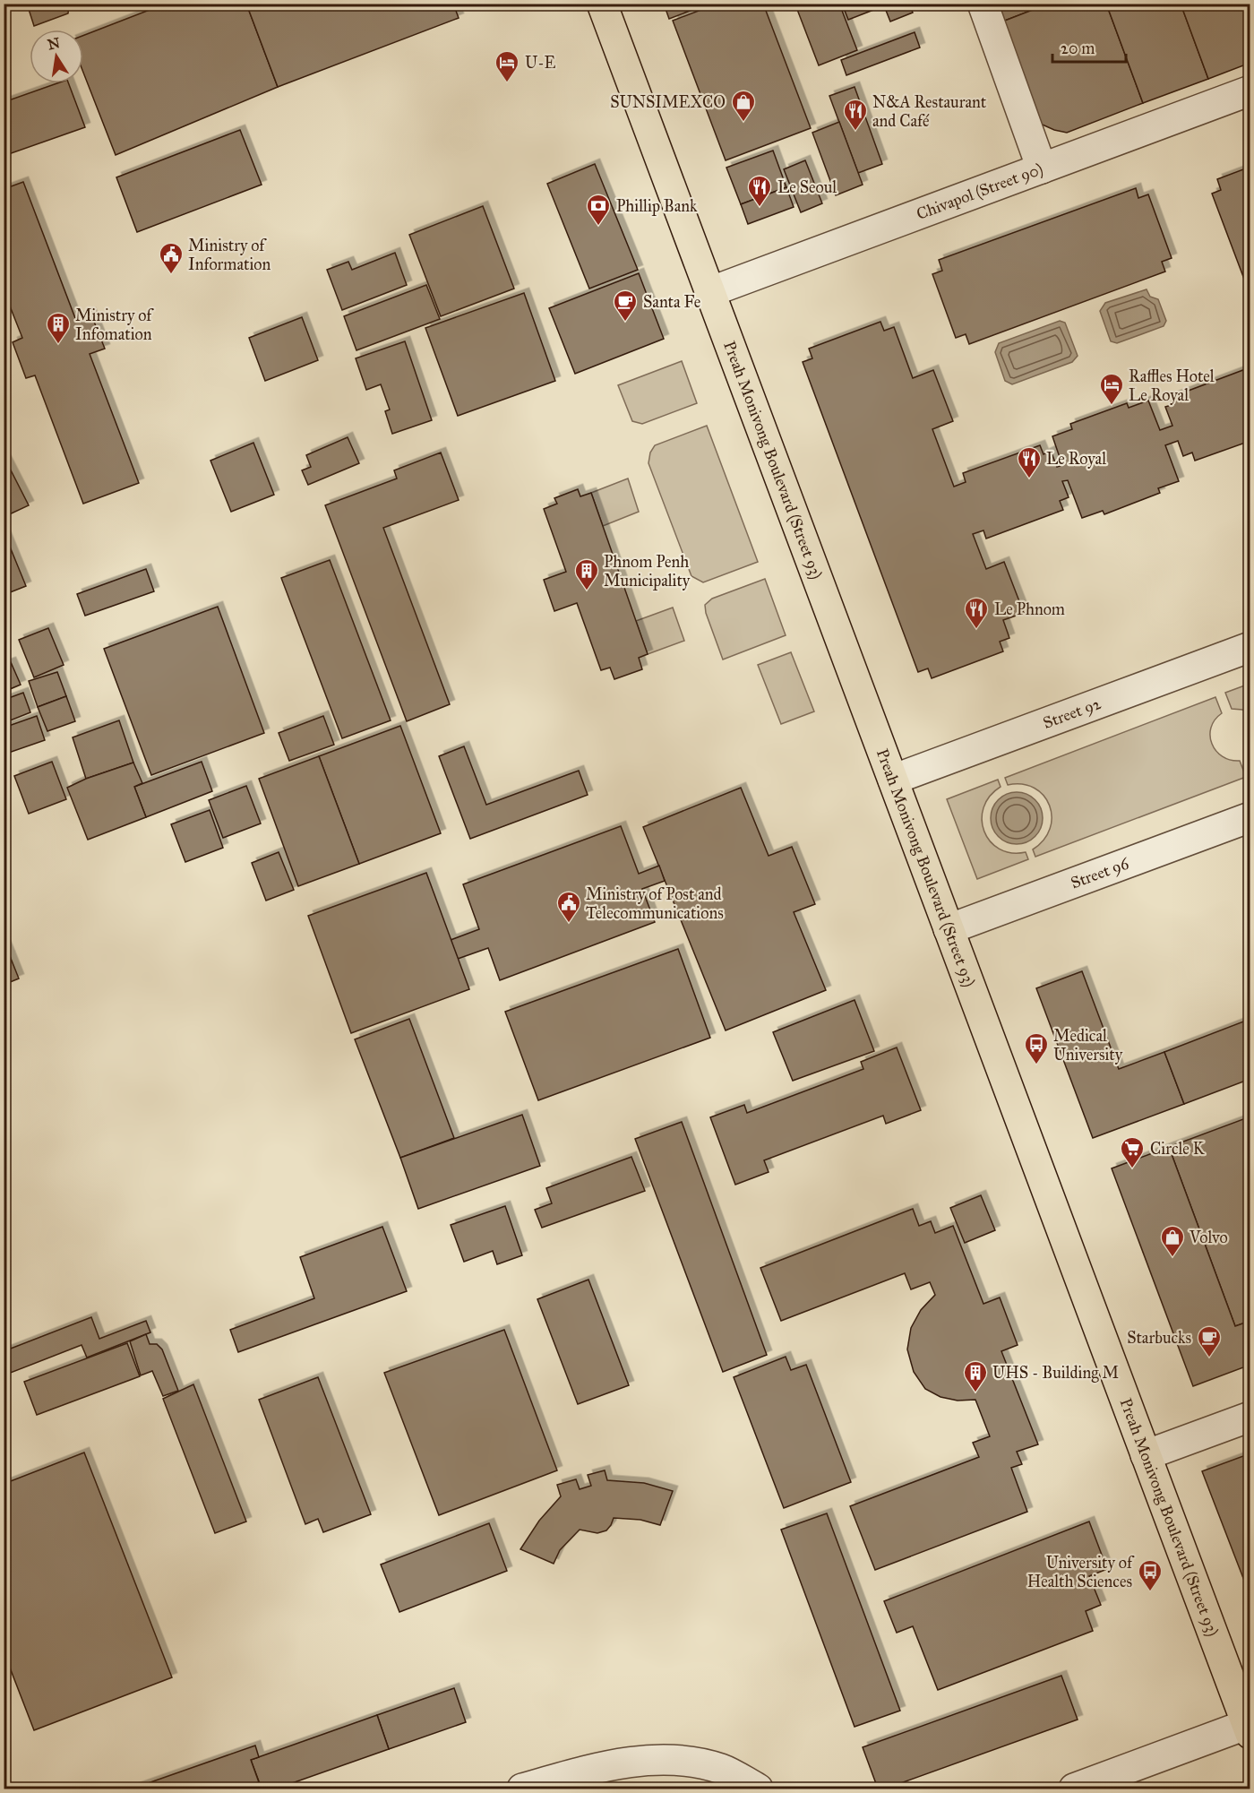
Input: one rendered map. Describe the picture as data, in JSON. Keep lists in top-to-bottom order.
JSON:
{
  "streets": {
    "highway": ["Preah Monivong Boulevard (Street 93)"],
    "street": ["Chivapol (Street 90)", "Street 92", "Street 96"]
  },
  "crossings": [
    ["Chivapol (Street 90)", "Preah Monivong Boulevard (Street 93)"],
    ["Preah Monivong Boulevard (Street 93)", "Street 92"],
    ["Preah Monivong Boulevard (Street 93)", "Street 96"]
  ],
  "places": {
    "hotel": ["U-E", "Raffles Hotel Le Royal"],
    "shop": ["SUNSIMEXCO", "Volvo"],
    "restaurant": [
      "N&A Restaurant and Café",
      "Le Seoul",
      "Le Royal",
      "Le Phnom"
    ],
    "bank": ["Phillip Bank"],
    "public building": ["Ministry of Information", "Ministry of Post and Telecommunications"],
    "cafe": ["Santa Fe", "Starbucks"],
    "building": ["Ministry of Infomation", "Phnom Penh Municipality", "UHS - Building M"],
    "bus stop": ["Medical University", "University of Health Sciences"],
    "supermarket": ["Circle K"]
  },
  "scale_bar": "20 m",
  "north": "top"
}
